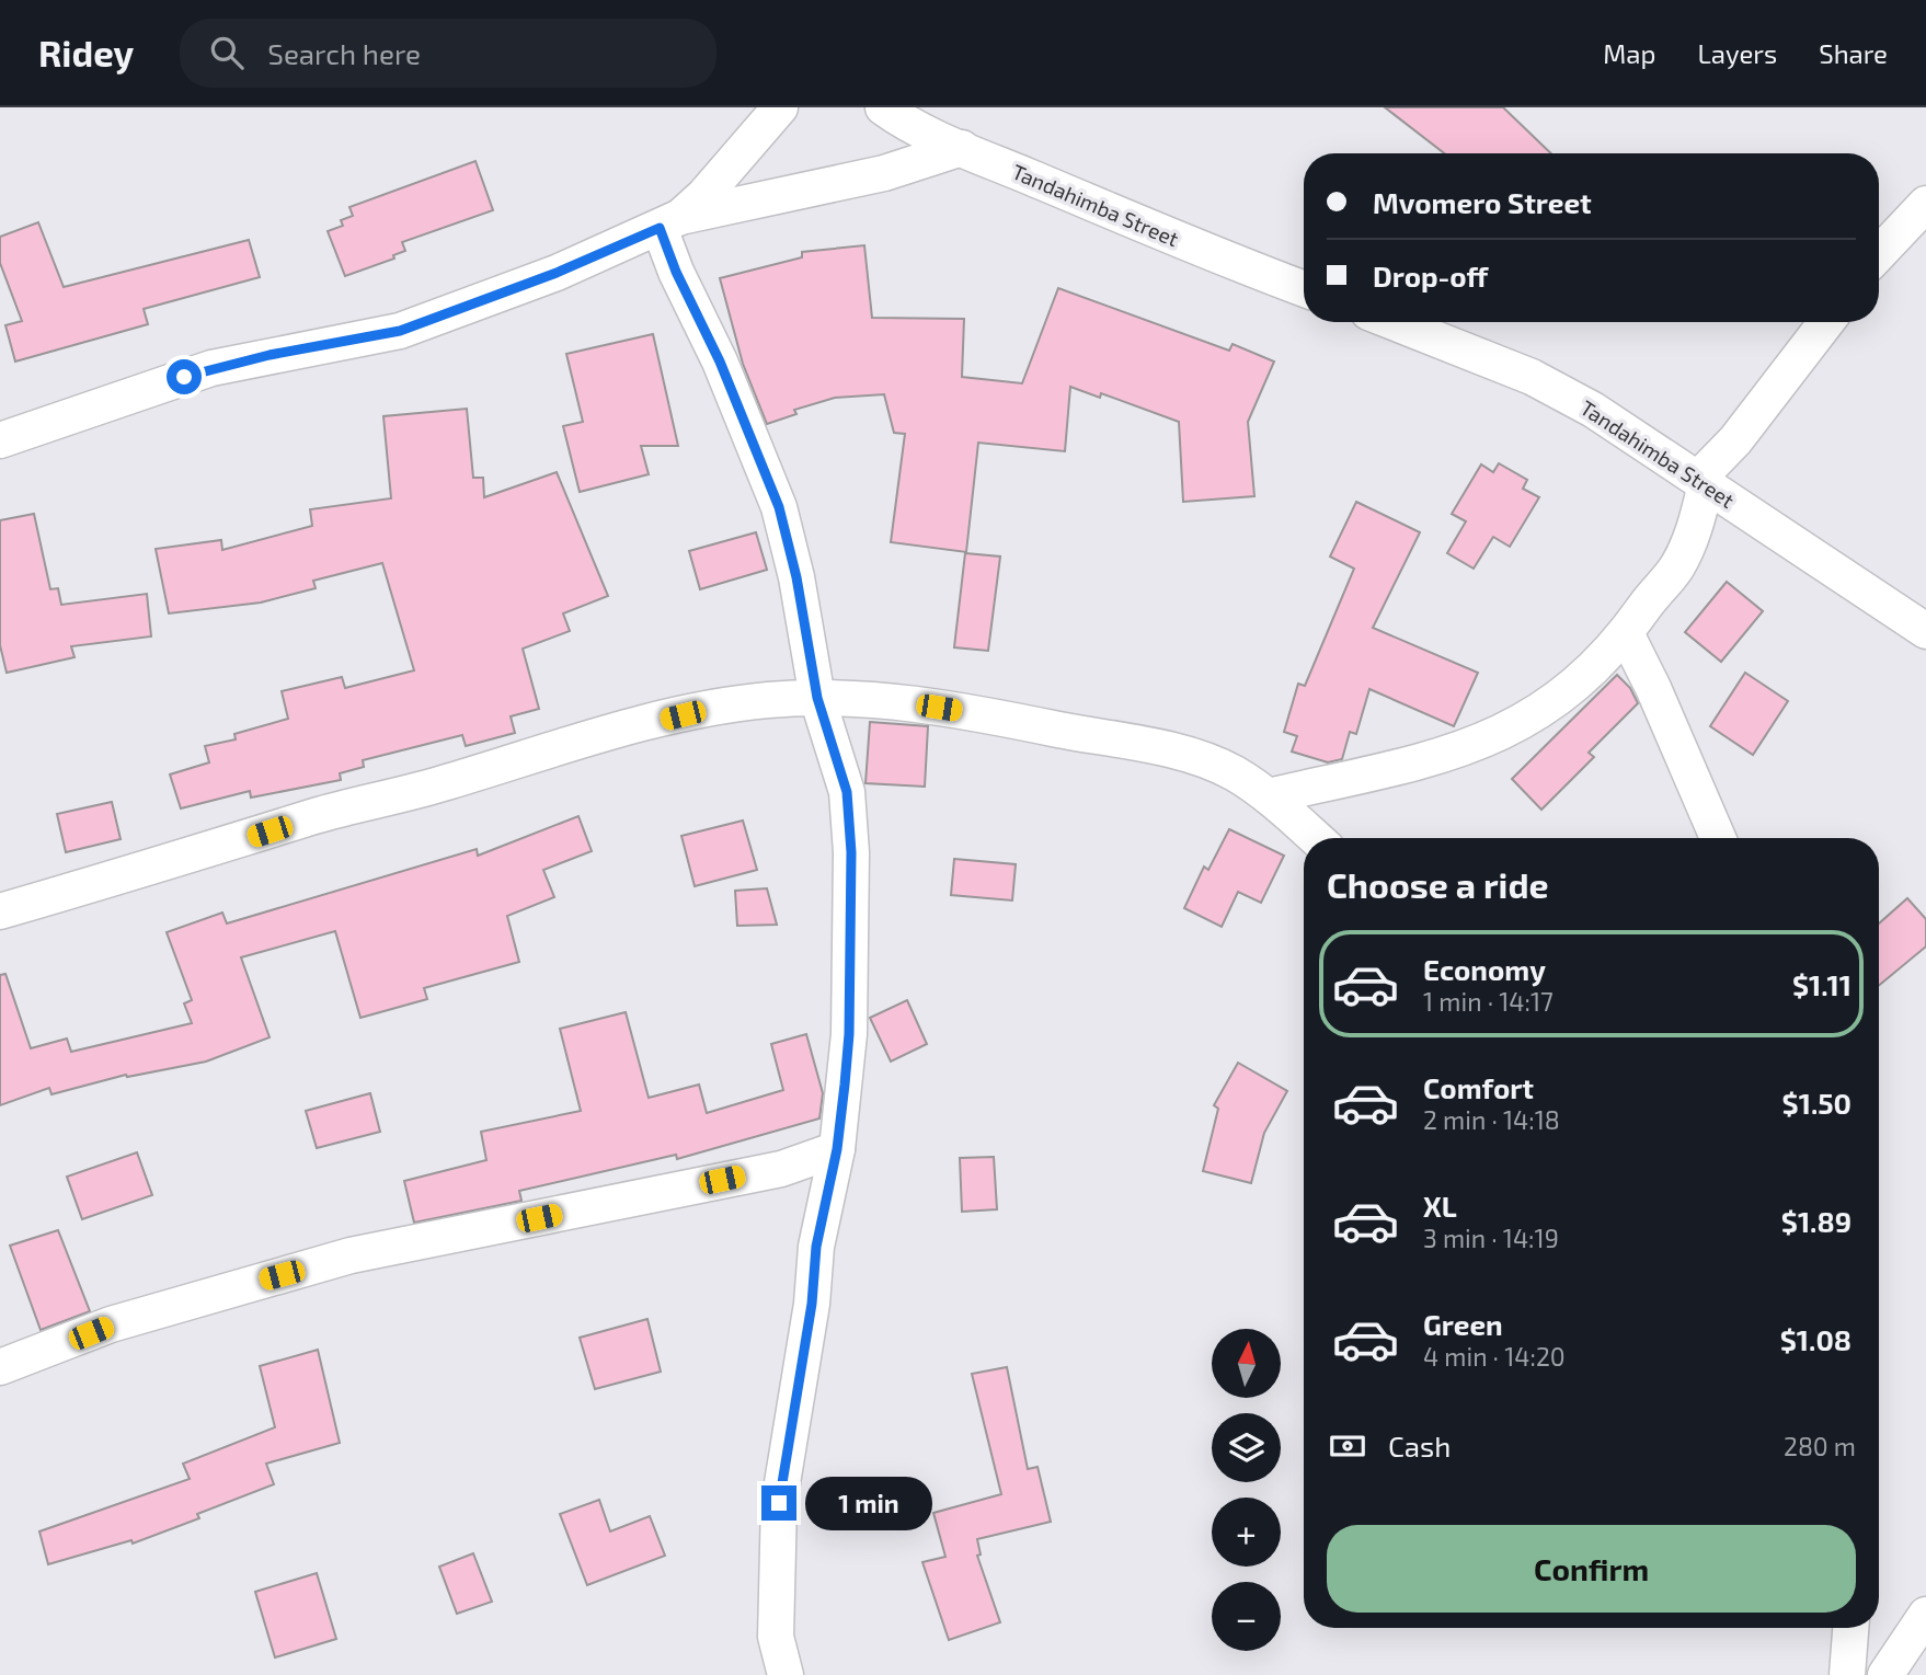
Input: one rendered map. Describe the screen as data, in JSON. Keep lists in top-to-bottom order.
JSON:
{
  "streets": {
    "street": ["Tandahimba Street"]
  },
  "north": "top",
  "page": {
    "header": "Ridey",
    "search": "Search here",
    "nav": ["Map", "Layers", "Share"],
    "banner": ["Mvomero Street", "Drop-off"],
    "heading": "Choose a ride",
    "list": [
      {
        "name": "Economy",
        "note": "1 min · 14:17",
        "value": "$1.11"
      },
      {
        "name": "Comfort",
        "note": "2 min · 14:18",
        "value": "$1.50"
      },
      {
        "name": "XL",
        "note": "3 min · 14:19",
        "value": "$1.89"
      },
      {
        "name": "Green",
        "note": "4 min · 14:20",
        "value": "$1.08"
      }
    ],
    "map_buttons": ["+", "−"],
    "pay": ["Cash", "280 m"],
    "bubble": "1 min",
    "buttons": "Confirm"
  }
}
